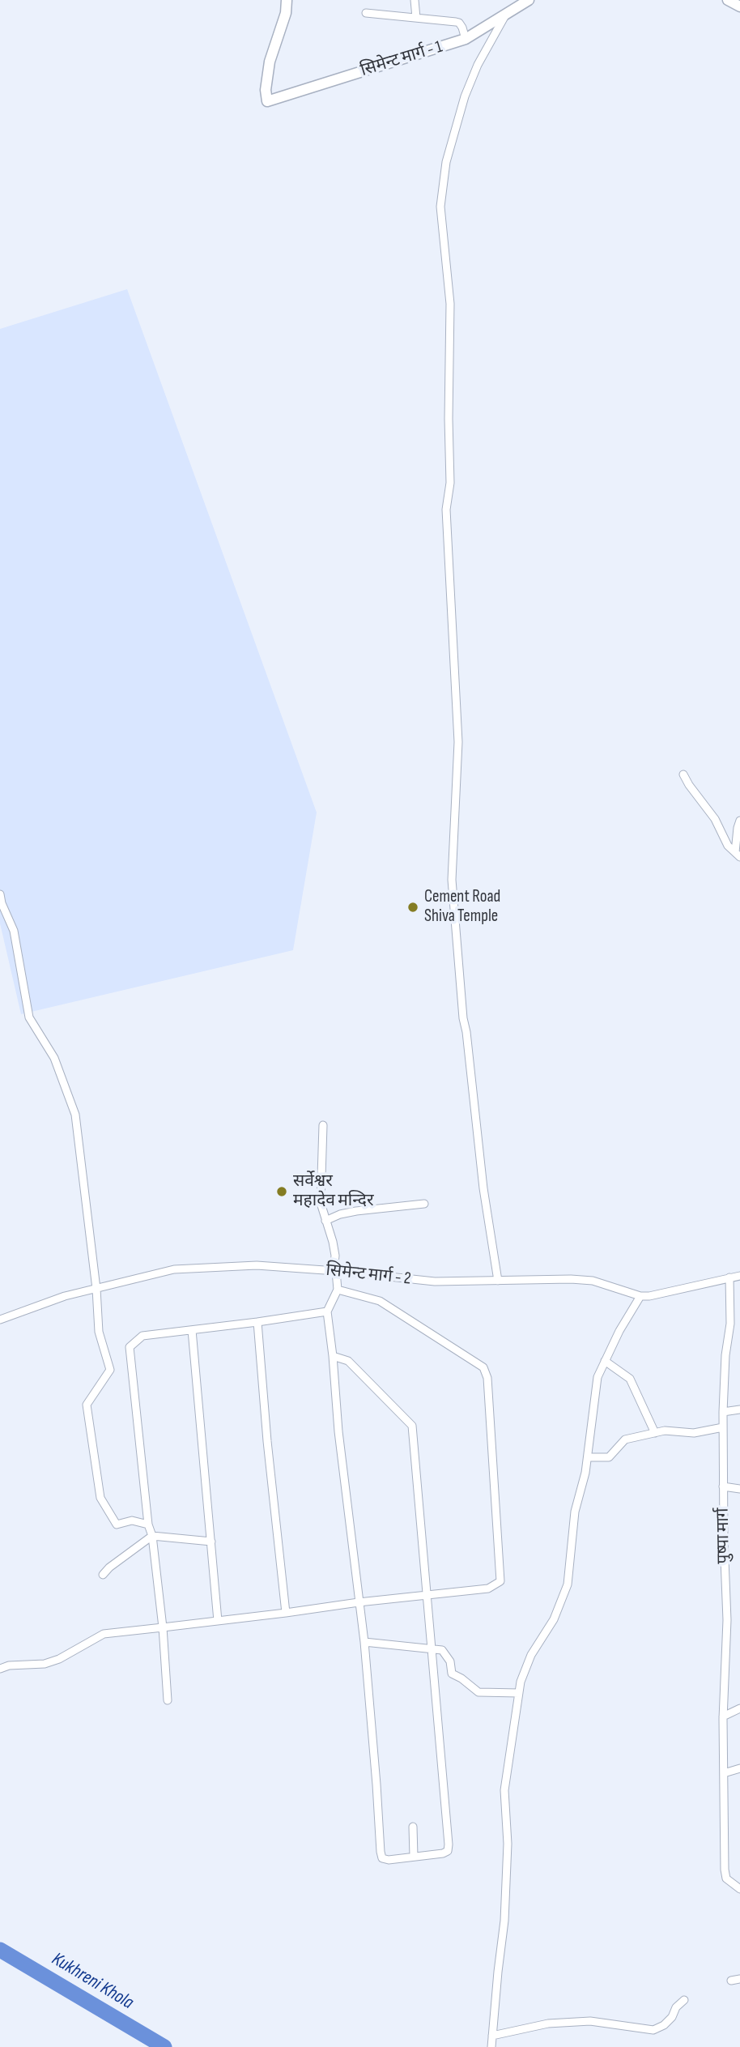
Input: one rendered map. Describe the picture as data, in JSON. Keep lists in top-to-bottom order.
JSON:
{
  "streets": {
    "street": ["सिमेन्ट मार्ग - 1", "सिमेन्ट मार्ग - 2", "पुष्पा मार्ग"]
  },
  "crossings": [
    ["सिमेन्ट मार्ग - 2", "पुष्पा मार्ग"]
  ],
  "water": ["Kukhreni Khola"],
  "places": ["Cement Road Shiva Temple", "सर्वेश्वर महादेव मन्दिर"]
}
